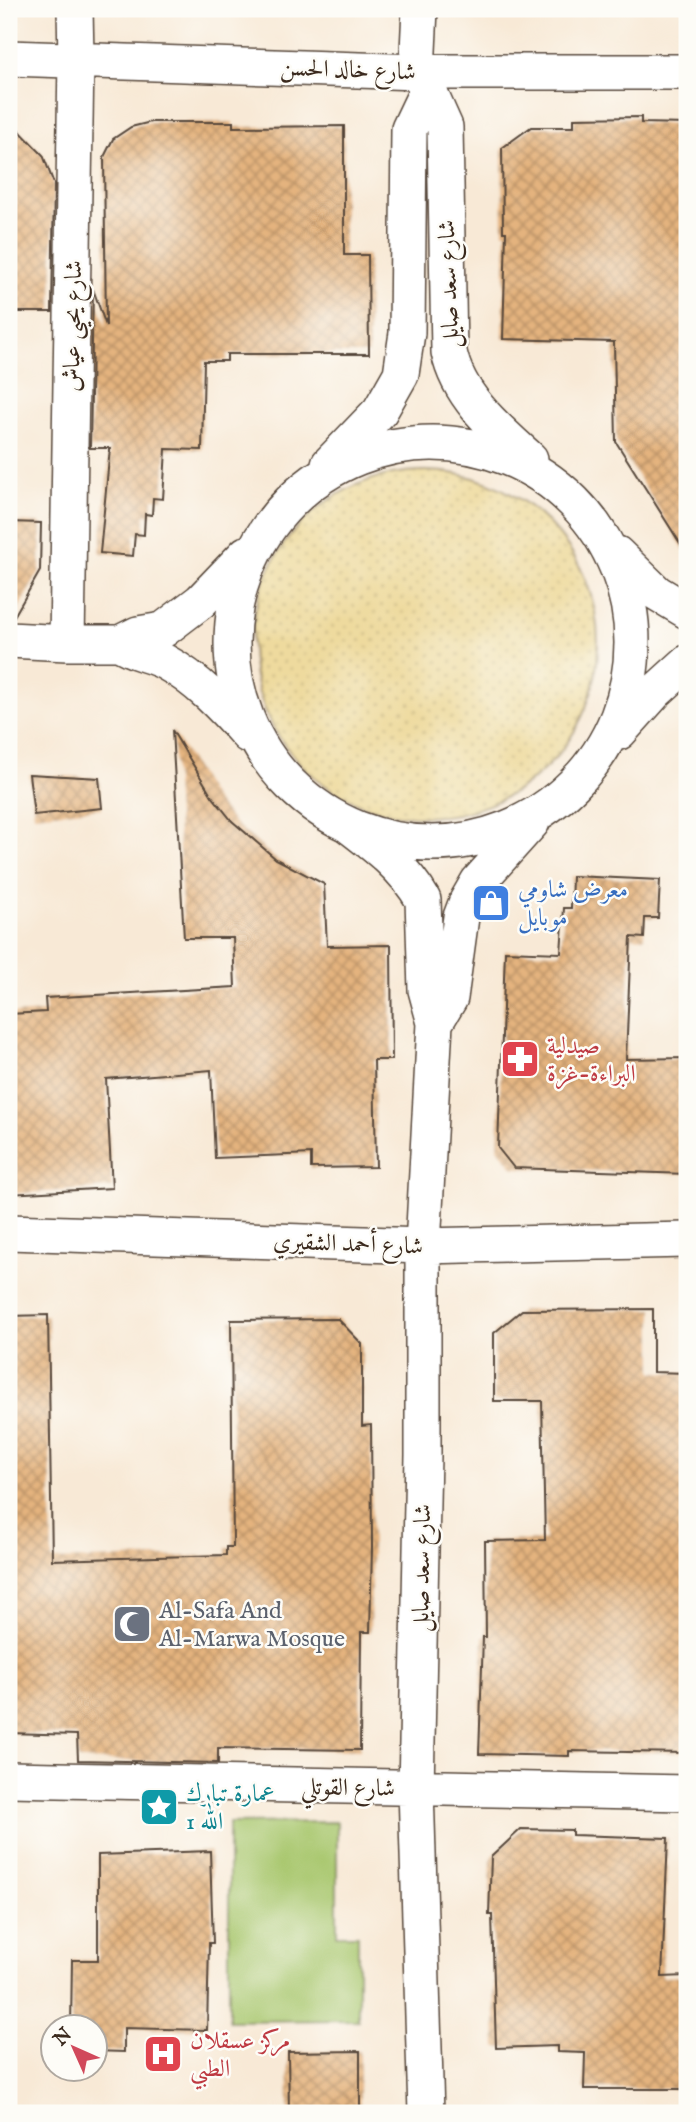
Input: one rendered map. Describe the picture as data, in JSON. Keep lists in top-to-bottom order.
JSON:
{
  "streets": {
    "street": [
      "شارع خالد الحسن",
      "شارع سعد صايل",
      "شارع يحيى عياش",
      "شارع أحمد الشقيري",
      "شارع القوتلي"
    ]
  },
  "crossings": [
    ["شارع خالد الحسن", "شارع سعد صايل"],
    ["شارع خالد الحسن", "شارع يحيى عياش"],
    ["شارع سعد صايل", "شارع أحمد الشقيري"],
    ["شارع سعد صايل", "شارع القوتلي"]
  ],
  "places": {
    "shop": ["معرض شاومي موبايل"],
    "pharmacy": ["صيدلية البراءة-غزة"],
    "mosque": ["Al-Safa And Al-Marwa Mosque"],
    "place": ["عمارة تبارك الله 1"],
    "hospital": ["مركز عسقلان الطبي"]
  },
  "north": "top left"
}
